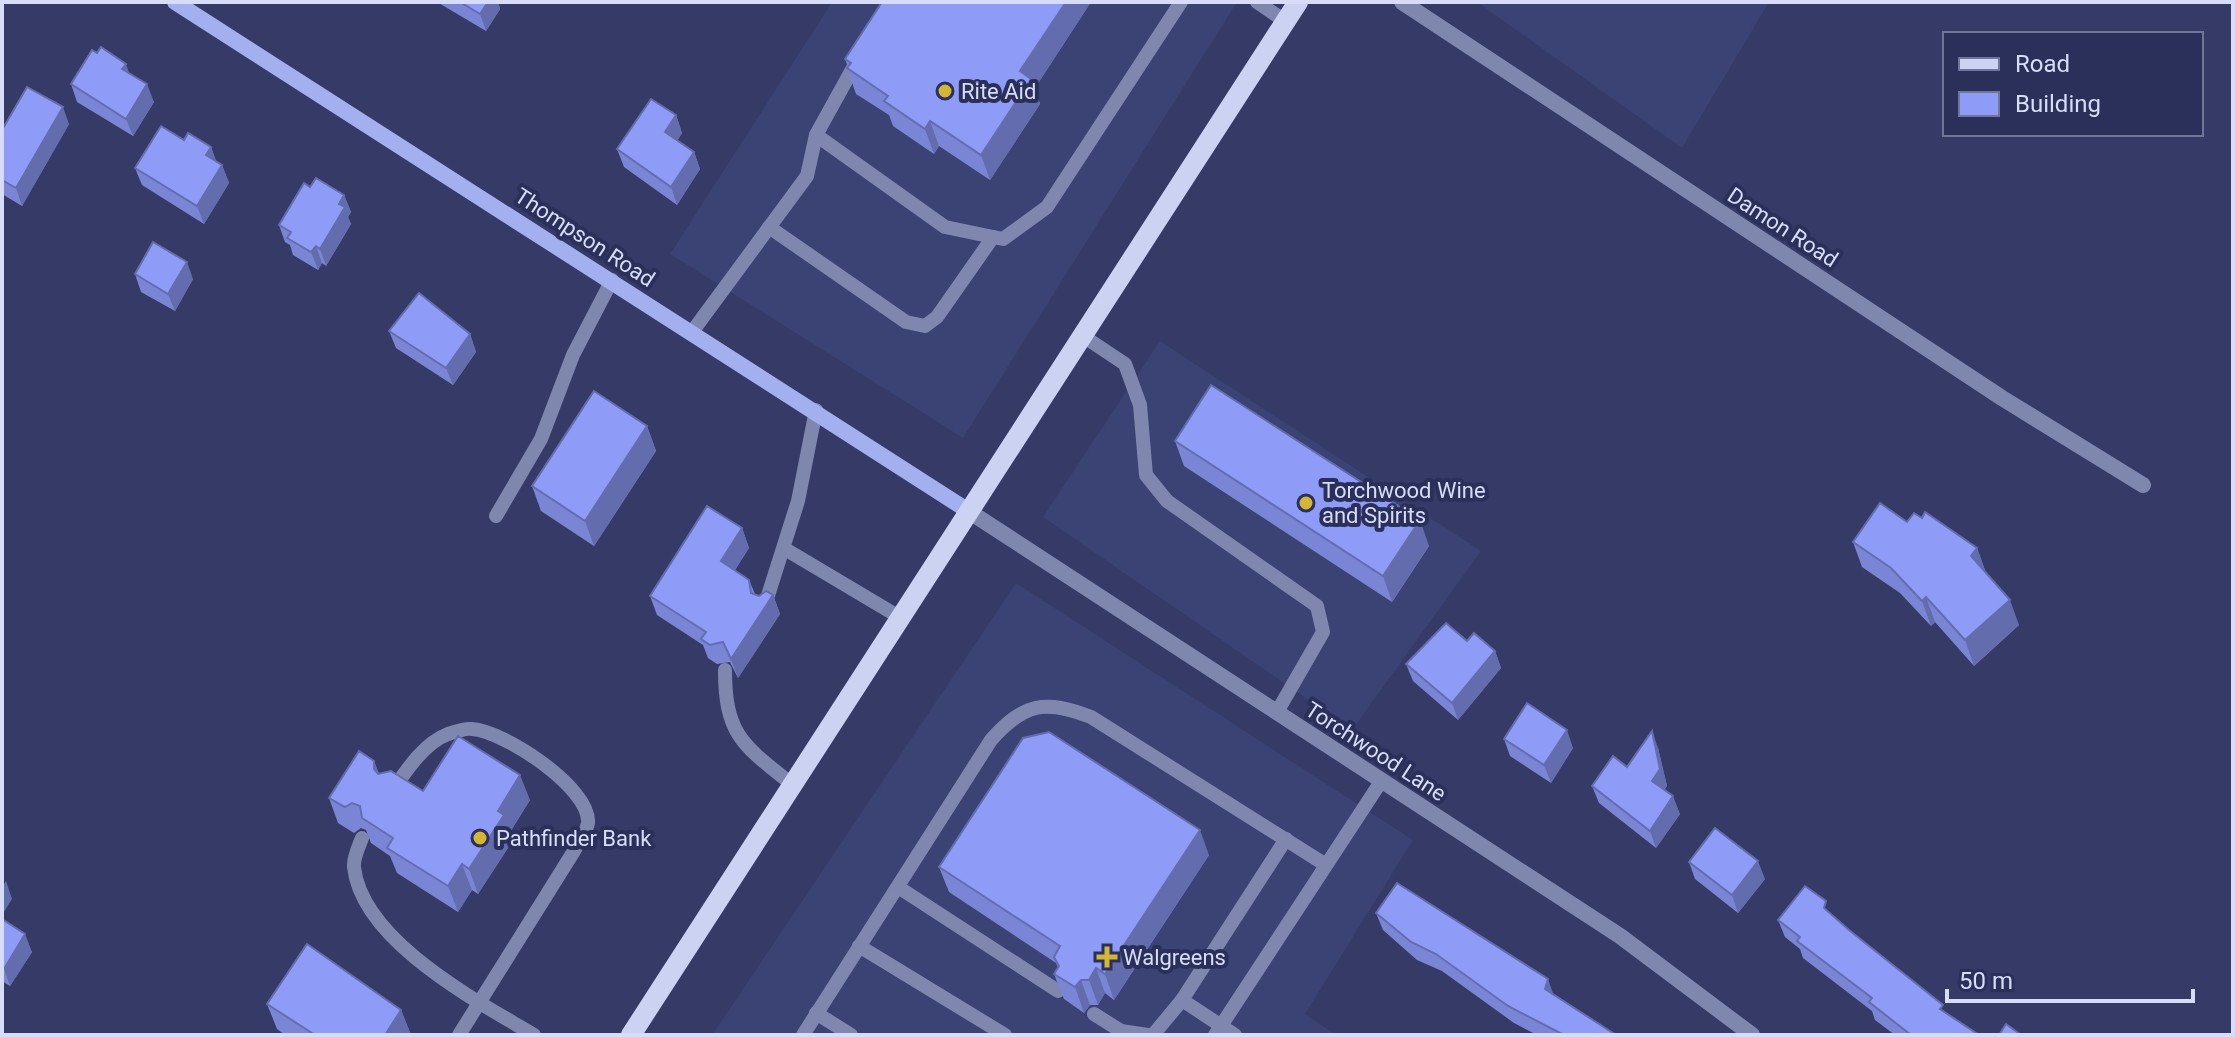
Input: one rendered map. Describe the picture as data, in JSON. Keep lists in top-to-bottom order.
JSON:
{
  "streets": {
    "street": ["Damon Road", "Thompson Road", "Torchwood Lane"]
  },
  "crossings": [
    ["Thompson Road", "Torchwood Lane"]
  ],
  "places": {
    "other": ["Rite Aid", "Torchwood Wine and Spirits", "Pathfinder Bank"],
    "health": ["Walgreens"]
  },
  "legend": ["Road", "Building"],
  "scale_bar": "50 m"
}
